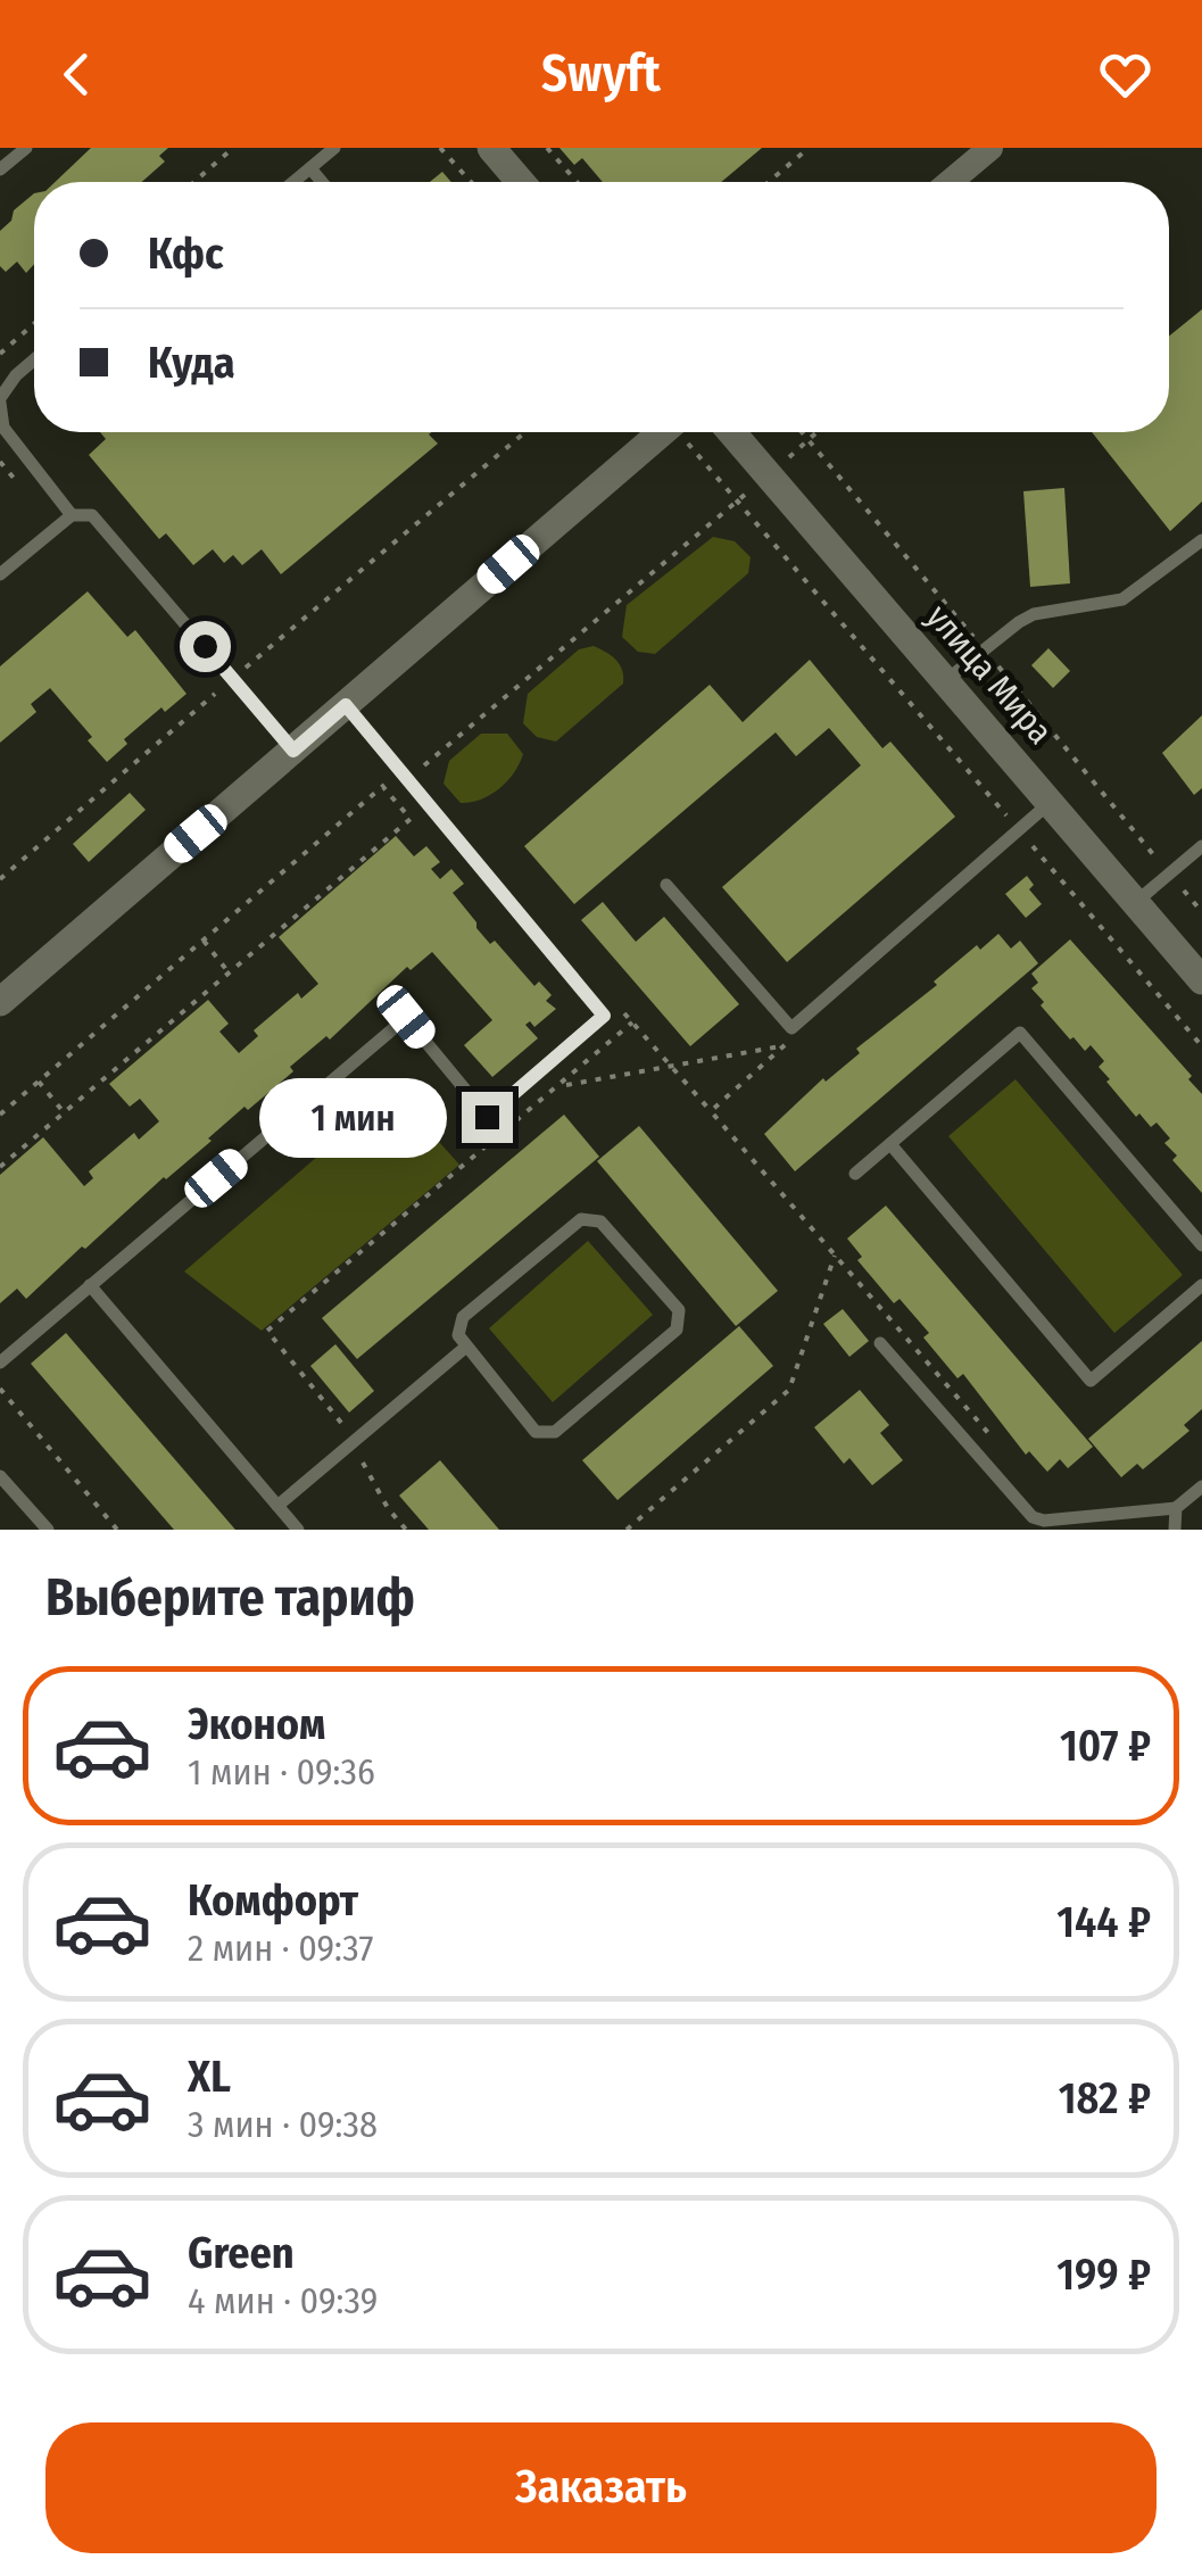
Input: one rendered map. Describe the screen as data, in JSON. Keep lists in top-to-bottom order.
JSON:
{
  "streets": {
    "street": ["улица Мира"]
  },
  "page": {
    "header": "Swyft",
    "banner": ["Кфс", "Куда"],
    "bubble": "1 мин",
    "heading": "Выберите тариф",
    "list": [
      {
        "name": "Эконом",
        "note": "1 мин · 09:36",
        "value": "107 ₽"
      },
      {
        "name": "Комфорт",
        "note": "2 мин · 09:37",
        "value": "144 ₽"
      },
      {
        "name": "XL",
        "note": "3 мин · 09:38",
        "value": "182 ₽"
      },
      {
        "name": "Green",
        "note": "4 мин · 09:39",
        "value": "199 ₽"
      }
    ],
    "buttons": "Заказать"
  }
}
